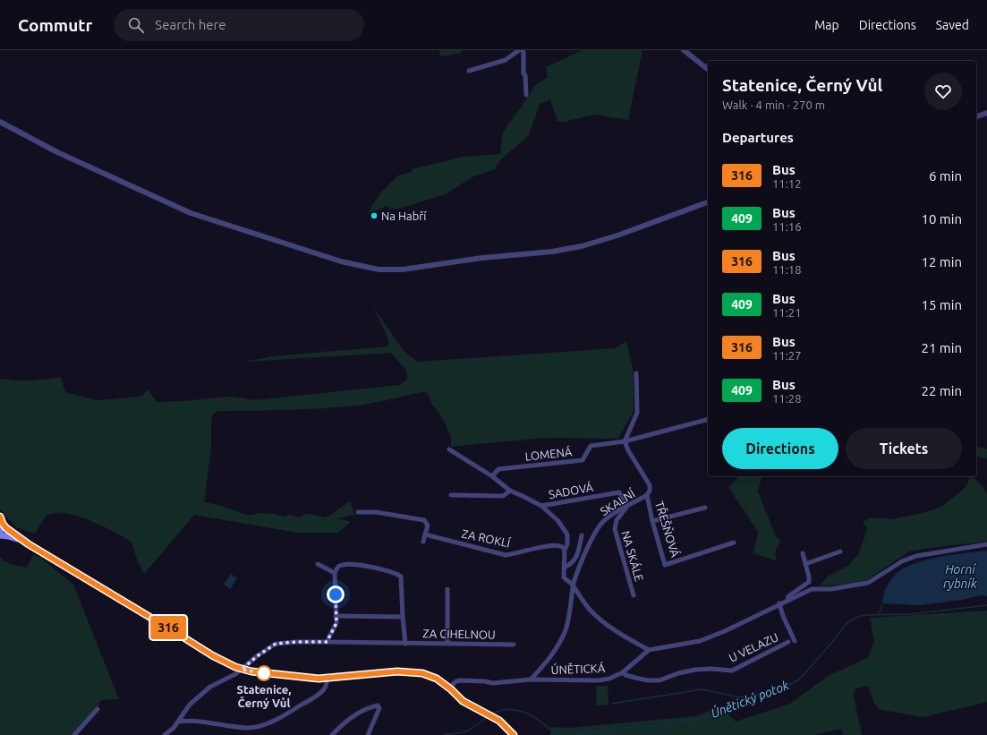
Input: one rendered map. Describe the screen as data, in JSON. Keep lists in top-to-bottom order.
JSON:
{
  "streets": {
    "street": [
      "LOMENÁ",
      "SADOVÁ",
      "SKALNÍ",
      "TŘEŠŇOVÁ",
      "ZA ROKLÍ",
      "NA SKÁLE",
      "ZA CIHELNOU",
      "U VELAZU",
      "ÚNĚTICKÁ"
    ]
  },
  "crossings": [
    ["LOMENÁ", "SKALNÍ"],
    ["SADOVÁ", "SKALNÍ"],
    ["SADOVÁ", "NA SKÁLE"],
    ["SKALNÍ", "TŘEŠŇOVÁ"],
    ["SKALNÍ", "NA SKÁLE"],
    ["SKALNÍ", "ÚNĚTICKÁ"],
    ["U VELAZU", "ÚNĚTICKÁ"]
  ],
  "water": ["Horní rybník", "Únětický potok"],
  "places": ["Na Habří", "Statenice, Černý Vůl"],
  "lines": ["bus line 316"],
  "page": {
    "header": "Commutr",
    "search": "Search here",
    "nav": ["Map", "Directions", "Saved"],
    "on_map": "316",
    "heading": [
      ["Statenice, Černý Vůl", "Walk · 4 min · 270 m"],
      "Departures"
    ],
    "list": [
      {
        "mark": "316",
        "name": "Bus",
        "note": "11:12",
        "value": "6 min"
      },
      {
        "mark": "409",
        "name": "Bus",
        "note": "11:16",
        "value": "10 min"
      },
      {
        "mark": "316",
        "name": "Bus",
        "note": "11:18",
        "value": "12 min"
      },
      {
        "mark": "409",
        "name": "Bus",
        "note": "11:21",
        "value": "15 min"
      },
      {
        "mark": "316",
        "name": "Bus",
        "note": "11:27",
        "value": "21 min"
      },
      {
        "mark": "409",
        "name": "Bus",
        "note": "11:28",
        "value": "22 min"
      }
    ],
    "buttons": ["Directions", "Tickets"]
  }
}
